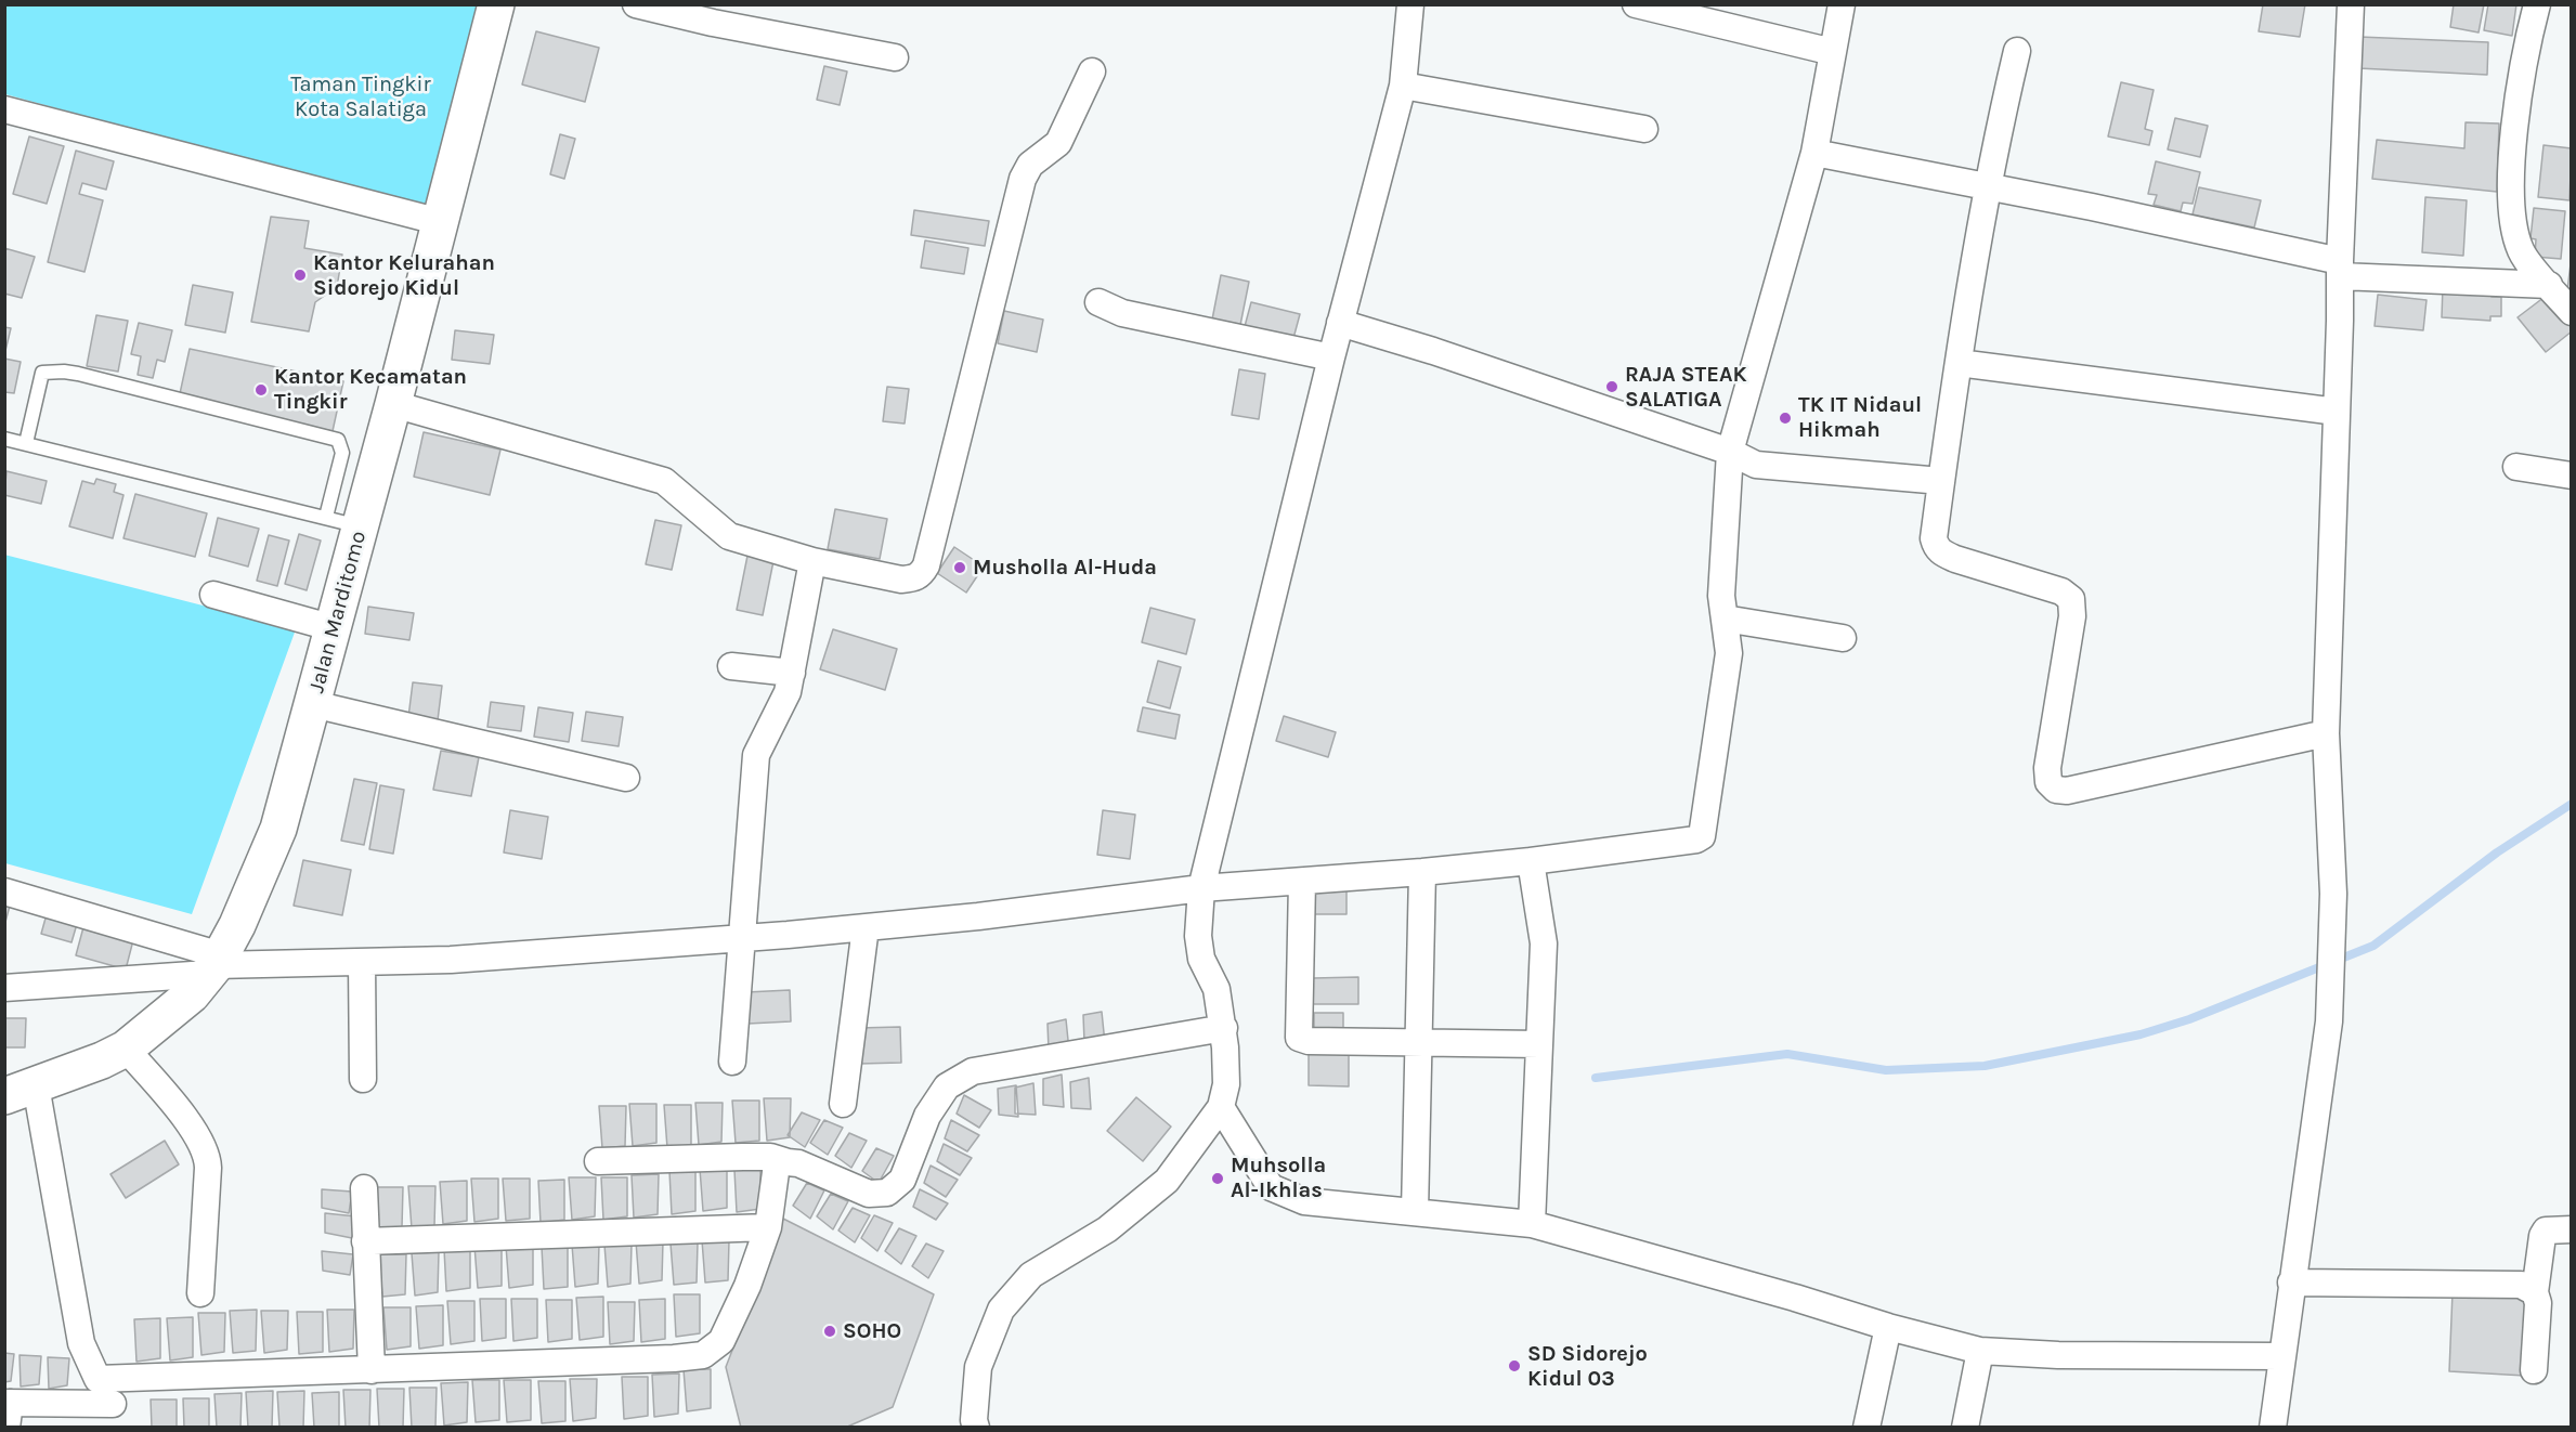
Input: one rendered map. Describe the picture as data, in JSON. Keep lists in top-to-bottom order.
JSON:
{
  "streets": {
    "street": ["Jalan Marditomo"]
  },
  "parks": ["Taman Tingkir Kota Salatiga"],
  "places": [
    "Kantor Kelurahan Sidorejo Kidul",
    "RAJA STEAK SALATIGA",
    "Kantor Kecamatan Tingkir",
    "TK IT Nidaul Hikmah",
    "Musholla Al-Huda",
    "Muhsolla Al-Ikhlas",
    "SOHO",
    "SD Sidorejo Kidul 03"
  ]
}
